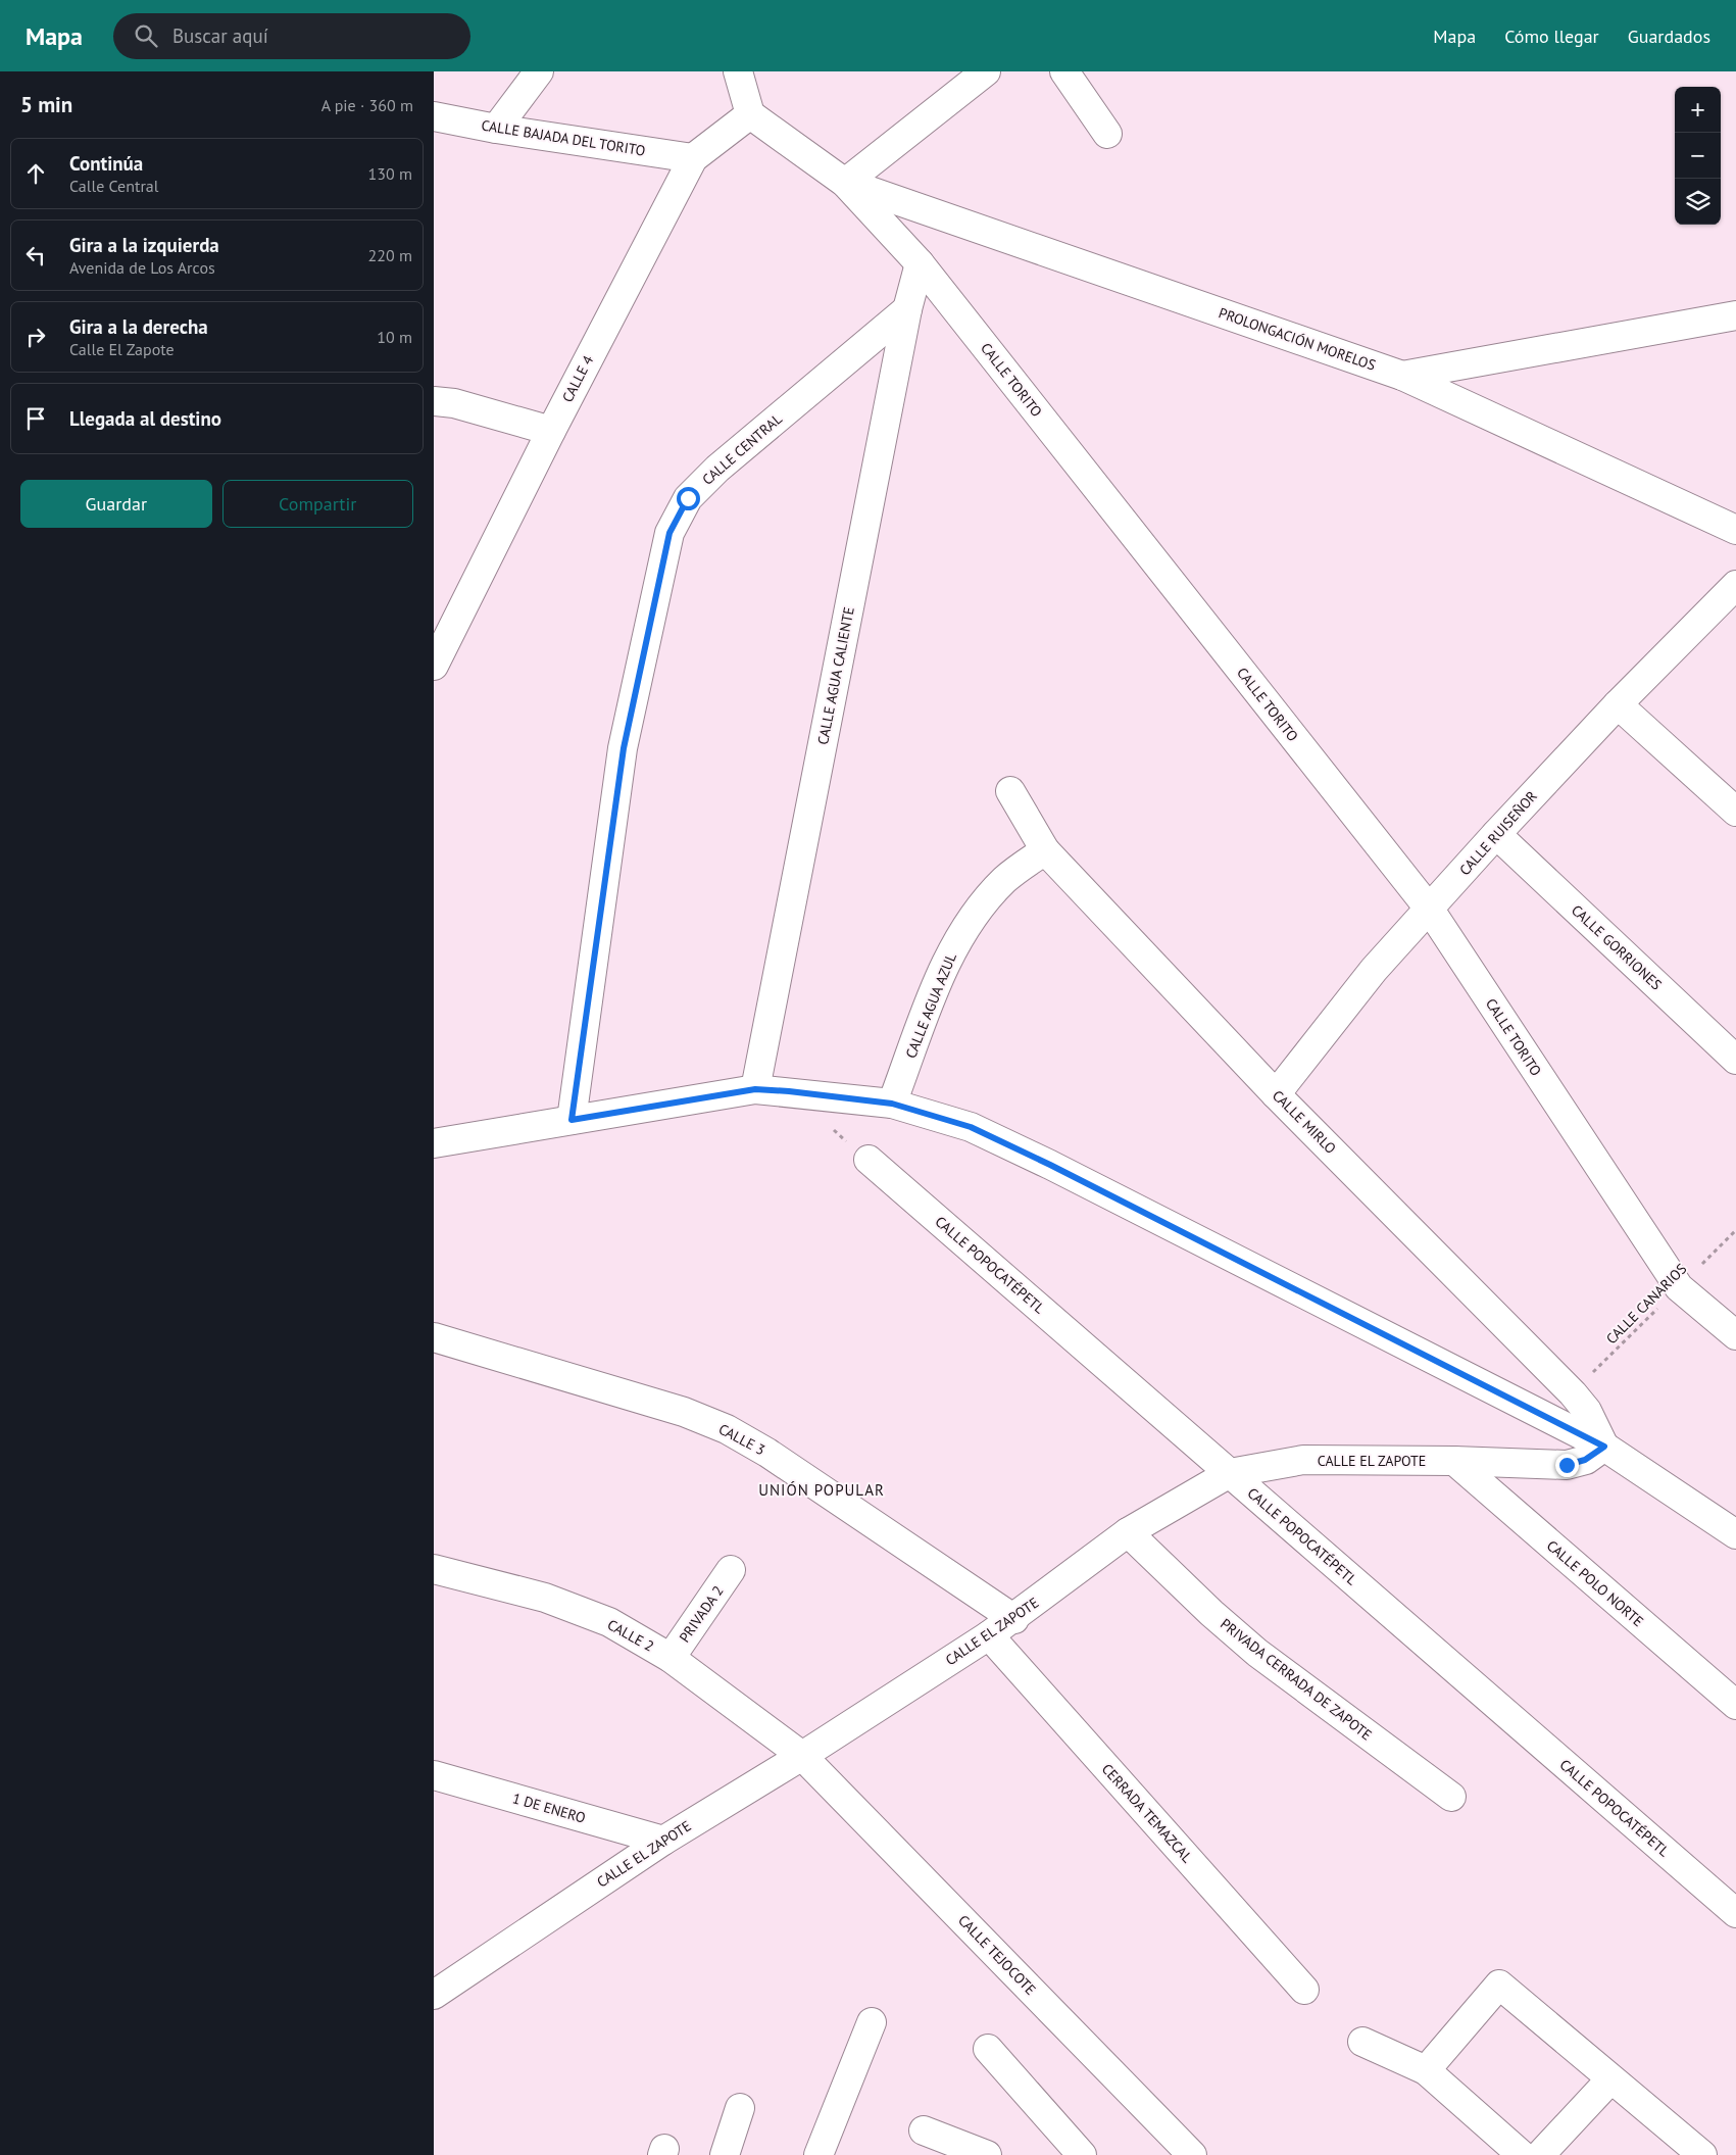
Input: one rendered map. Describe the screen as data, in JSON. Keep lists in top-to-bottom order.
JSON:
{
  "streets": {
    "street": [
      "CALLE BAJADA DEL TORITO",
      "PROLONGACIÓN MORELOS",
      "CALLE 4",
      "CALLE TORITO",
      "CALLE CENTRAL",
      "CALLE AGUA CALIENTE",
      "CALLE RUISEÑOR",
      "CALLE GORRIONES",
      "CALLE AGUA AZUL",
      "CALLE MIRLO",
      "CALLE POPOCATÉPETL",
      "CALLE 3",
      "CALLE EL ZAPOTE",
      "CALLE POLO NORTE",
      "PRIVADA 2",
      "CALLE 2",
      "PRIVADA CERRADA DE ZAPOTE",
      "1 DE ENERO",
      "CERRADA TEMAZCAL",
      "CALLE TEJOCOTE"
    ],
    "path": ["CALLE CANARIOS"]
  },
  "crossings": [
    ["CALLE BAJADA DEL TORITO", "CALLE 4"],
    ["PROLONGACIÓN MORELOS", "CALLE TORITO"],
    ["CALLE 4", "CALLE TORITO"],
    ["CALLE TORITO", "CALLE AGUA CALIENTE"],
    ["CALLE TORITO", "CALLE RUISEÑOR"],
    ["CALLE TORITO", "CALLE CANARIOS"],
    ["CALLE CENTRAL", "CALLE AGUA CALIENTE"],
    ["CALLE RUISEÑOR", "CALLE GORRIONES"],
    ["CALLE RUISEÑOR", "CALLE MIRLO"],
    ["CALLE AGUA AZUL", "CALLE MIRLO"],
    ["CALLE MIRLO", "CALLE CANARIOS"],
    ["CALLE MIRLO", "CALLE EL ZAPOTE"],
    ["CALLE POPOCATÉPETL", "CALLE EL ZAPOTE"],
    ["CALLE 3", "CALLE EL ZAPOTE"],
    ["CALLE EL ZAPOTE", "CALLE POLO NORTE"],
    ["CALLE EL ZAPOTE", "CALLE 2"],
    ["CALLE EL ZAPOTE", "PRIVADA CERRADA DE ZAPOTE"],
    ["CALLE EL ZAPOTE", "1 DE ENERO"],
    ["CALLE EL ZAPOTE", "CERRADA TEMAZCAL"],
    ["CALLE EL ZAPOTE", "CALLE TEJOCOTE"],
    ["PRIVADA 2", "CALLE 2"],
    ["CALLE 2", "CALLE TEJOCOTE"]
  ],
  "districts": ["UNIÓN POPULAR"],
  "page": {
    "header": "Mapa",
    "search": "Buscar aquí",
    "nav": ["Mapa", "Cómo llegar", "Guardados"],
    "heading": ["5 min", "A pie · 360 m"],
    "map_buttons": ["+", "−"],
    "list": [
      ["Continúa", "Calle Central", "130 m"],
      ["Gira a la izquierda", "Avenida de Los Arcos", "220 m"],
      ["Gira a la derecha", "Calle El Zapote", "10 m"],
      "Llegada al destino"
    ],
    "buttons": ["Guardar", "Compartir"]
  }
}
